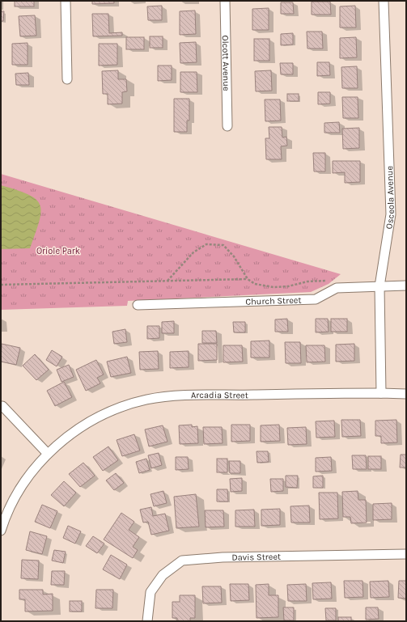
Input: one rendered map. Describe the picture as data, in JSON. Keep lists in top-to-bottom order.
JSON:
{
  "streets": {
    "street": [
      "Olcott Avenue",
      "Osceola Avenue",
      "Church Street",
      "Arcadia Street",
      "Davis Street"
    ]
  },
  "crossings": [
    ["Osceola Avenue", "Church Street"],
    ["Osceola Avenue", "Arcadia Street"]
  ],
  "parks": ["Oriole Park"]
}
